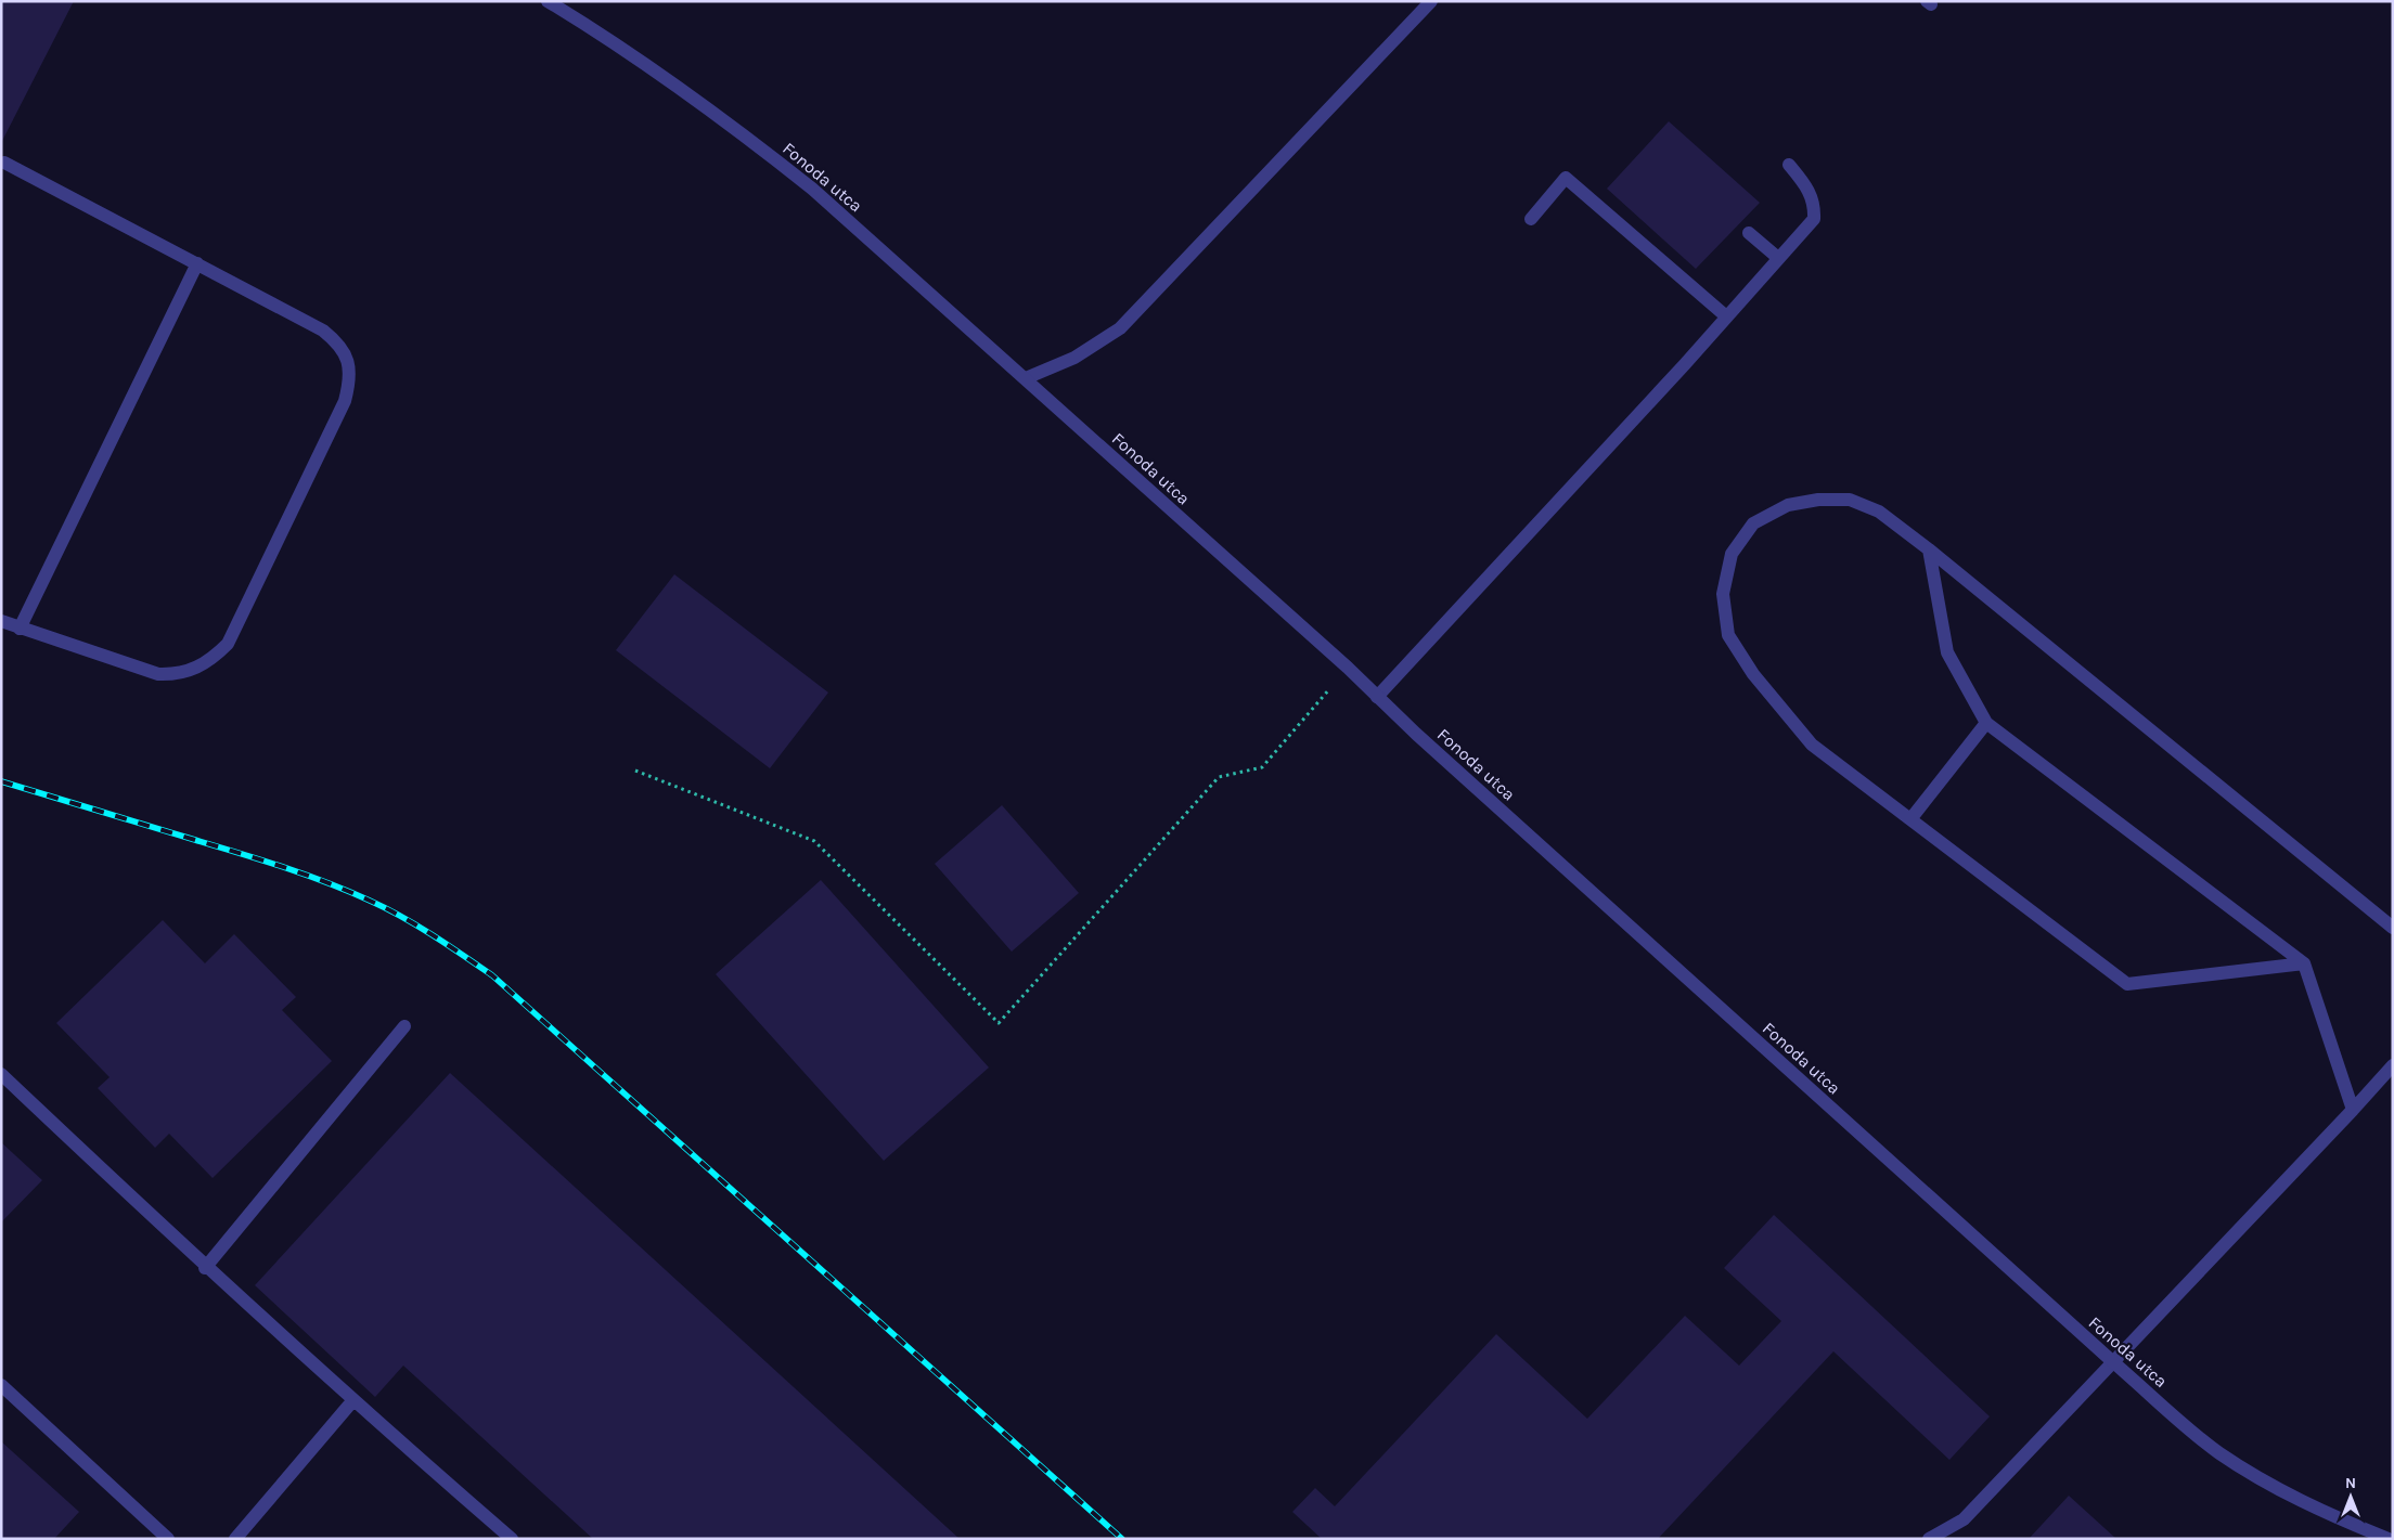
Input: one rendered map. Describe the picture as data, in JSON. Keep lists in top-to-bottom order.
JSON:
{
  "streets": {
    "street": ["Fonoda utca"]
  },
  "north": "top"
}
